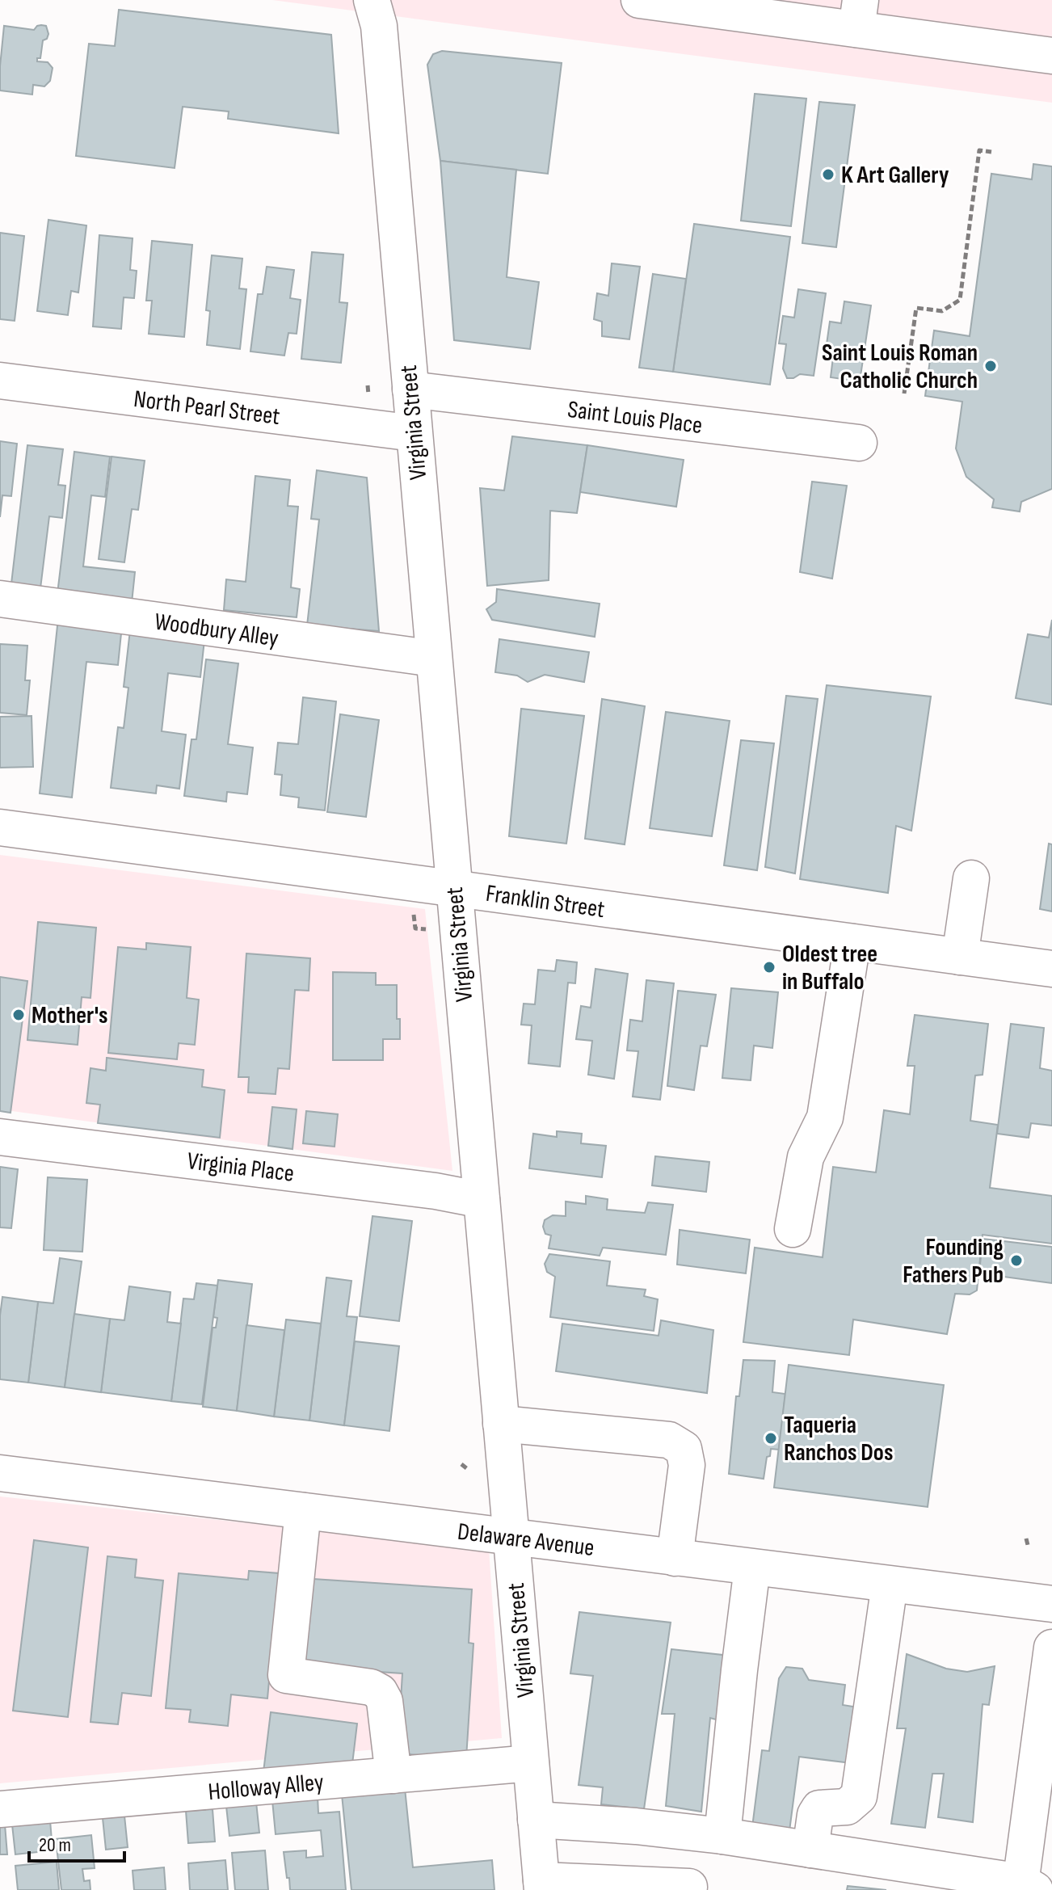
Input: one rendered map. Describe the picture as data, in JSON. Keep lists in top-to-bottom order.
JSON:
{
  "streets": {
    "street": [
      "North Pearl Street",
      "Saint Louis Place",
      "Virginia Street",
      "Woodbury Alley",
      "Franklin Street",
      "Virginia Place",
      "Delaware Avenue",
      "Holloway Alley"
    ]
  },
  "crossings": [
    ["North Pearl Street", "Virginia Street"],
    ["Saint Louis Place", "Virginia Street"],
    ["Virginia Street", "Woodbury Alley"],
    ["Virginia Street", "Franklin Street"],
    ["Virginia Street", "Virginia Place"],
    ["Virginia Street", "Delaware Avenue"],
    ["Virginia Street", "Holloway Alley"]
  ],
  "places": [
    "K Art Gallery",
    "Saint Louis Roman Catholic Church",
    "Oldest tree in Buffalo",
    "Mother's",
    "Founding Fathers Pub",
    "Taqueria Ranchos Dos"
  ],
  "scale_bar": "20 m"
}
